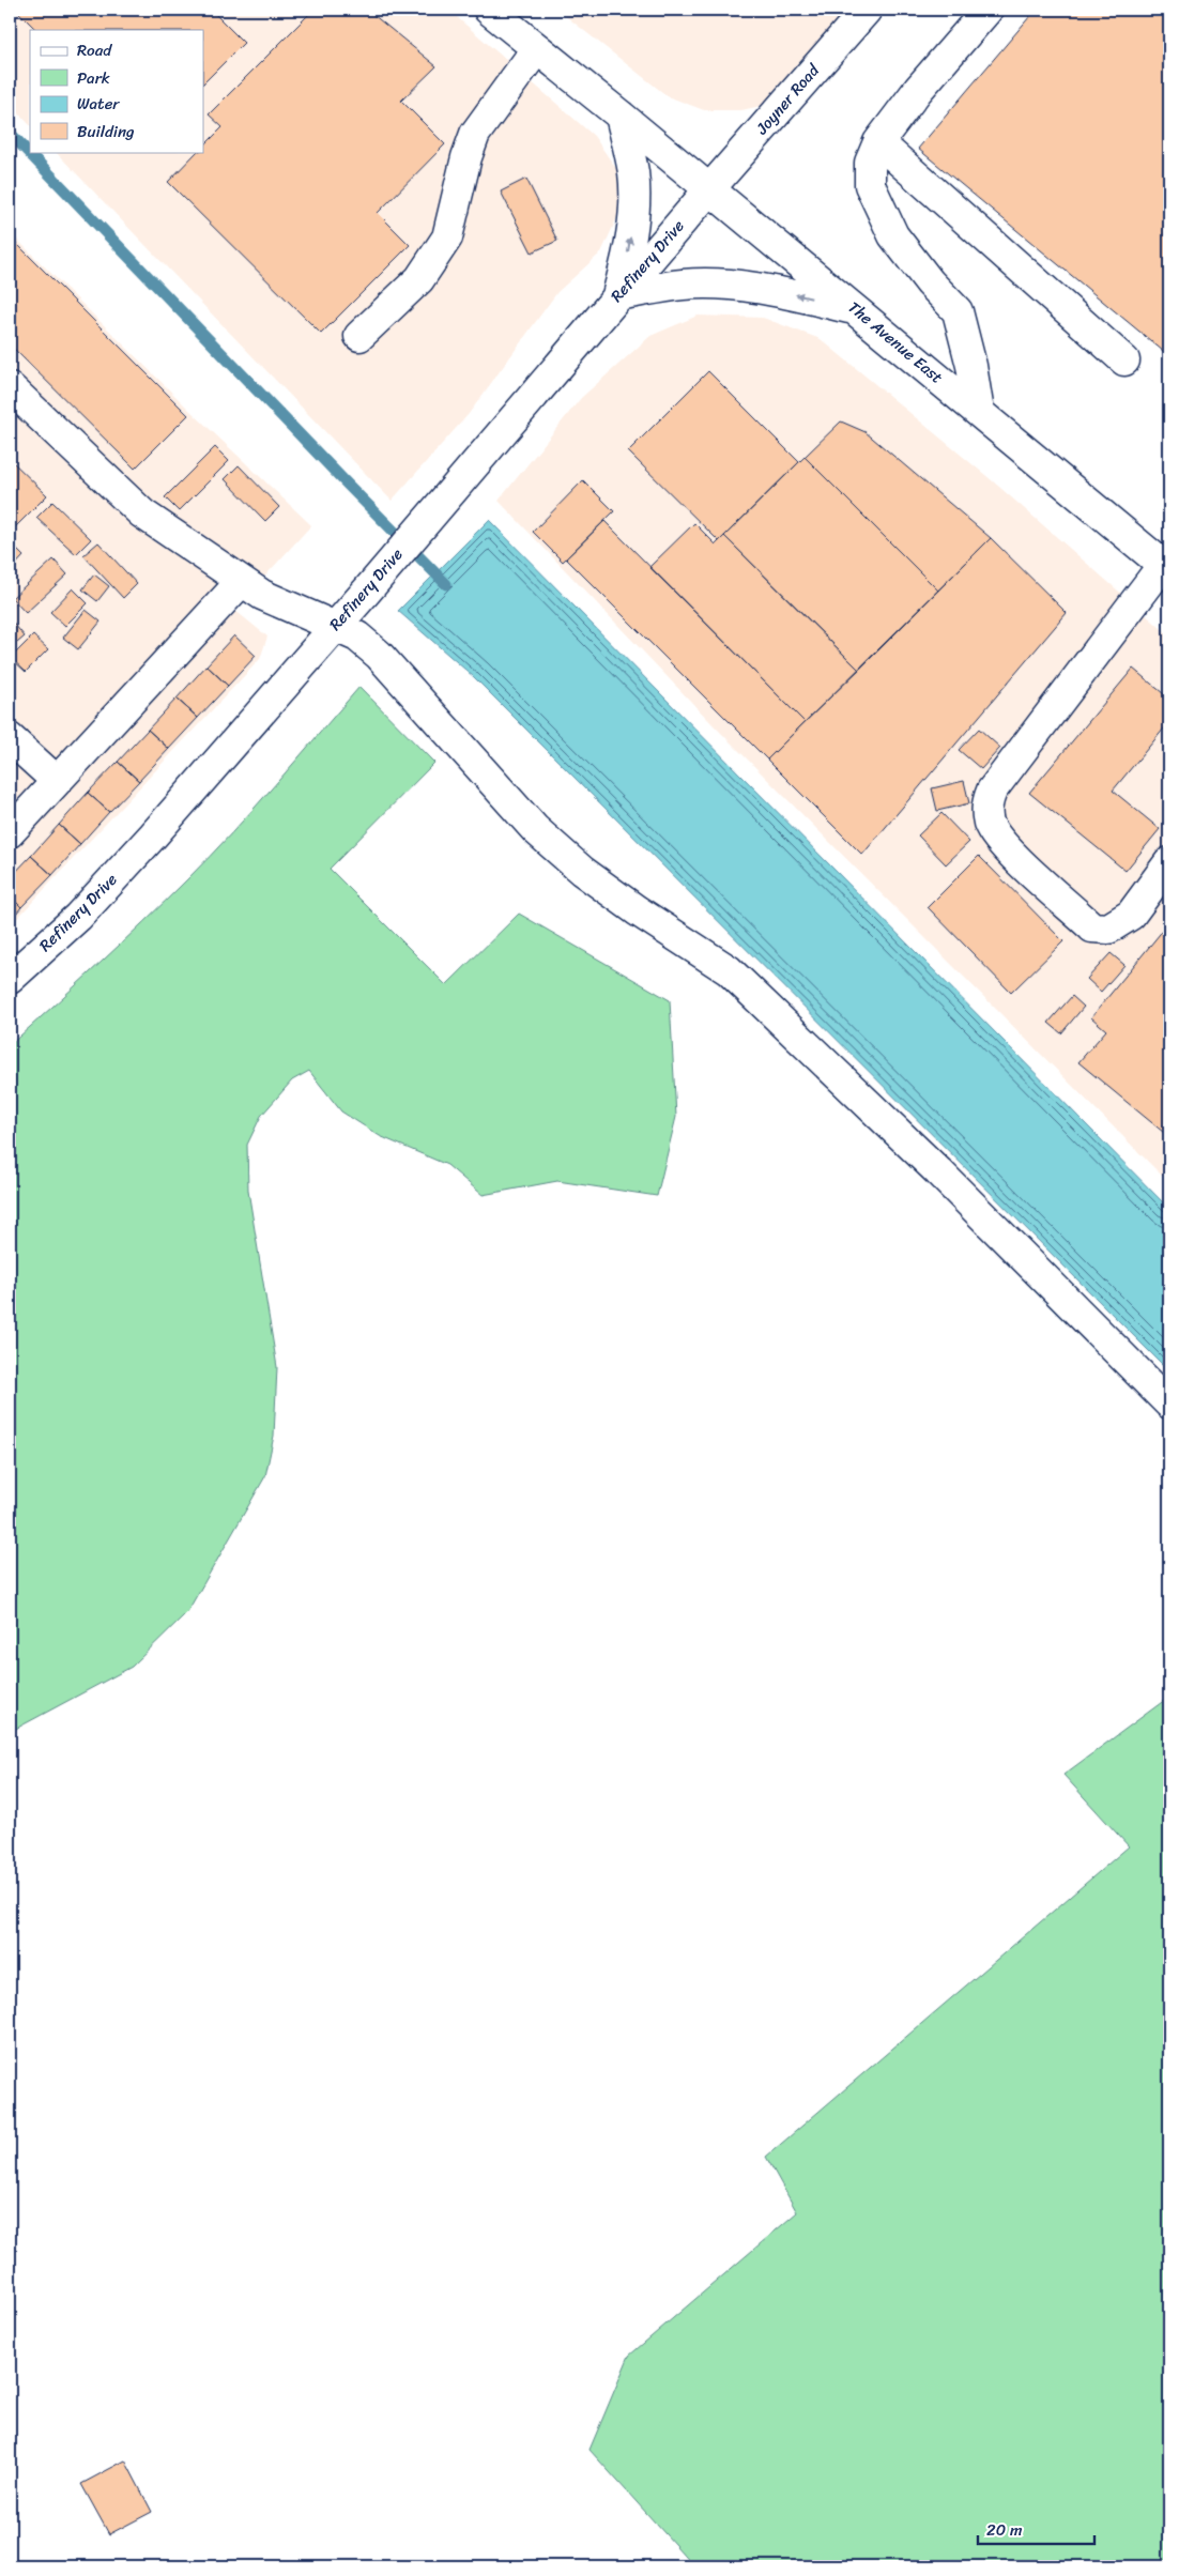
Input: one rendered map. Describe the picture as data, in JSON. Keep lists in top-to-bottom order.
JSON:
{
  "streets": {
    "street": ["Joyner Road", "Refinery Drive", "The Avenue East"]
  },
  "crossings": [
    ["Joyner Road", "Refinery Drive"],
    ["Joyner Road", "The Avenue East"],
    ["Refinery Drive", "The Avenue East"]
  ],
  "legend": [
    "Road",
    "Park",
    "Water",
    "Building"
  ],
  "scale_bar": "20 m"
}
